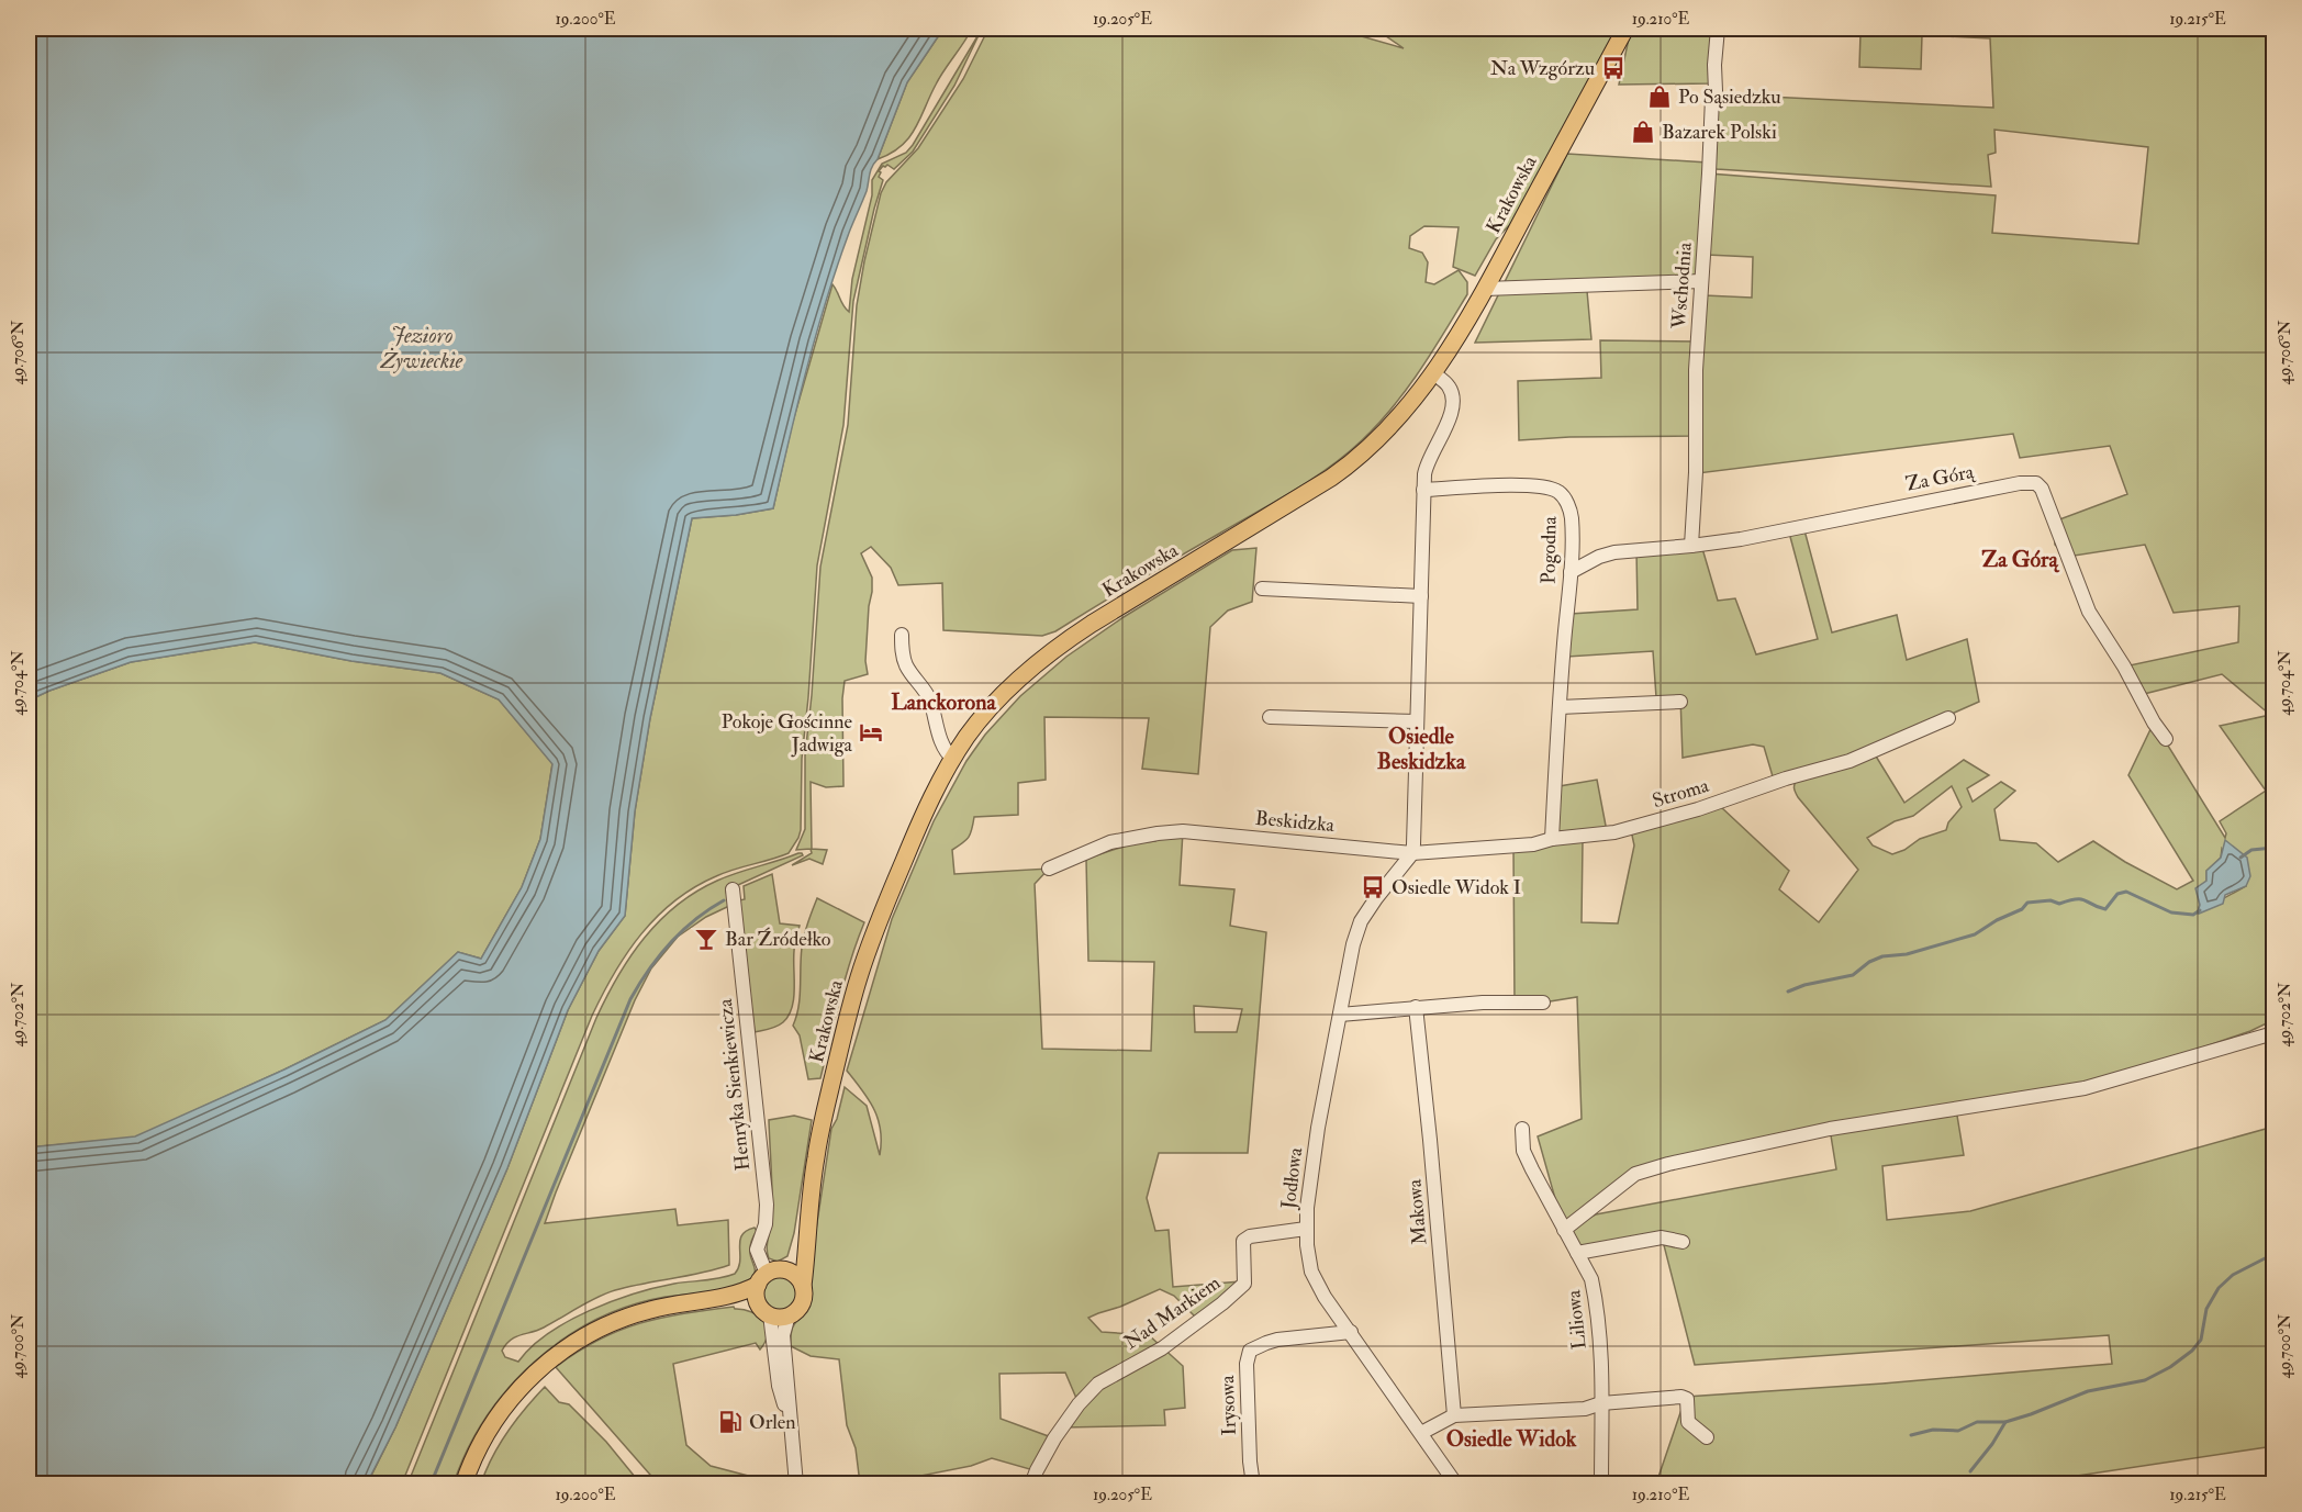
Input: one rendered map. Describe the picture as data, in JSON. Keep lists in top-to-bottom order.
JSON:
{
  "streets": {
    "main road": ["Krakowska"],
    "street": [
      "Wschodnia",
      "Za Górą",
      "Pogodna",
      "Stroma",
      "Beskidzka",
      "Henryka Sienkiewicza",
      "Jodłowa",
      "Makowa",
      "Nad Markiem",
      "Liliowa",
      "Irysowa"
    ]
  },
  "crossings": [
    ["Krakowska", "Henryka Sienkiewicza"],
    ["Wschodnia", "Za Górą"],
    ["Za Górą", "Pogodna"],
    ["Pogodna", "Stroma"],
    ["Stroma", "Beskidzka"],
    ["Stroma", "Jodłowa"],
    ["Beskidzka", "Jodłowa"],
    ["Jodłowa", "Nad Markiem"],
    ["Jodłowa", "Irysowa"]
  ],
  "districts": [
    "Za Górą",
    "Lanckorona",
    "Osiedle Beskidzka",
    "Osiedle Widok"
  ],
  "water": ["Jezioro Żywieckie"],
  "places": {
    "bus stop": ["Na Wzgórzu", "Osiedle Widok I"],
    "shop": ["Po Sąsiedzku", "Bazarek Polski"],
    "hotel": ["Pokoje Gościnne Jadwiga"],
    "bar": ["Bar Źródełko"],
    "fuel station": ["Orlen"]
  },
  "coordinates": [
    "19.200°E",
    "19.205°E",
    "19.210°E",
    "19.215°E",
    "49.706°N",
    "49.704°N",
    "49.702°N",
    "49.700°N"
  ]
}
